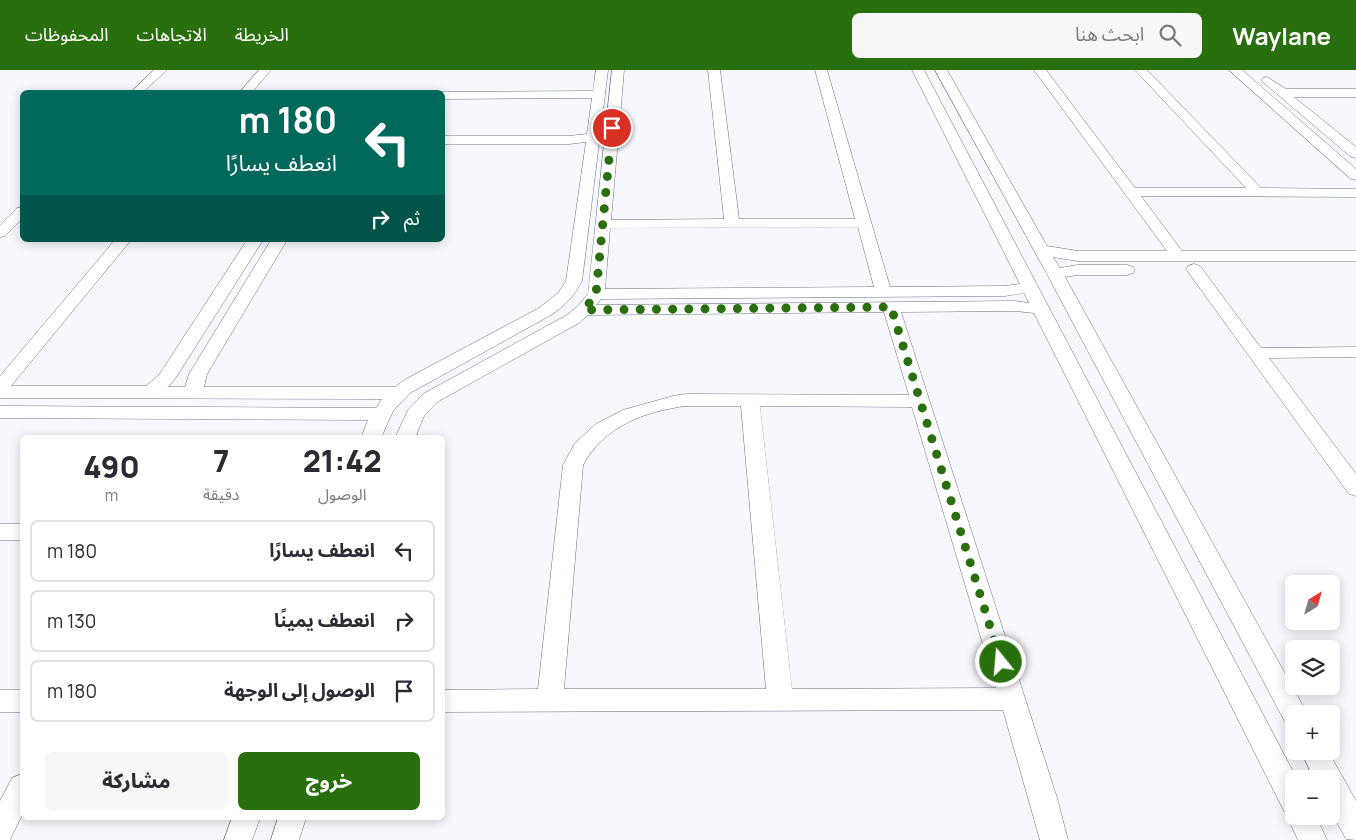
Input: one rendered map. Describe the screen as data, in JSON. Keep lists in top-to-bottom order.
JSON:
{
  "north": "top right",
  "page": {
    "header": "Waylane",
    "search": "ابحث هنا",
    "nav": ["الخريطة", "الاتجاهات", "المحفوظات"],
    "turn": ["180 m", "انعطف يسارًا"],
    "then": "ثم",
    "eta": [
      "21:42",
      "الوصول",
      "7",
      "دقيقة",
      "490",
      "m"
    ],
    "list": [
      {
        "name": "انعطف يسارًا",
        "value": "180 m"
      },
      {
        "name": "انعطف يمينًا",
        "value": "130 m"
      },
      {
        "name": "الوصول إلى الوجهة",
        "value": "180 m"
      }
    ],
    "map_buttons": ["+", "−"],
    "buttons": ["خروج", "مشاركة"]
  }
}
